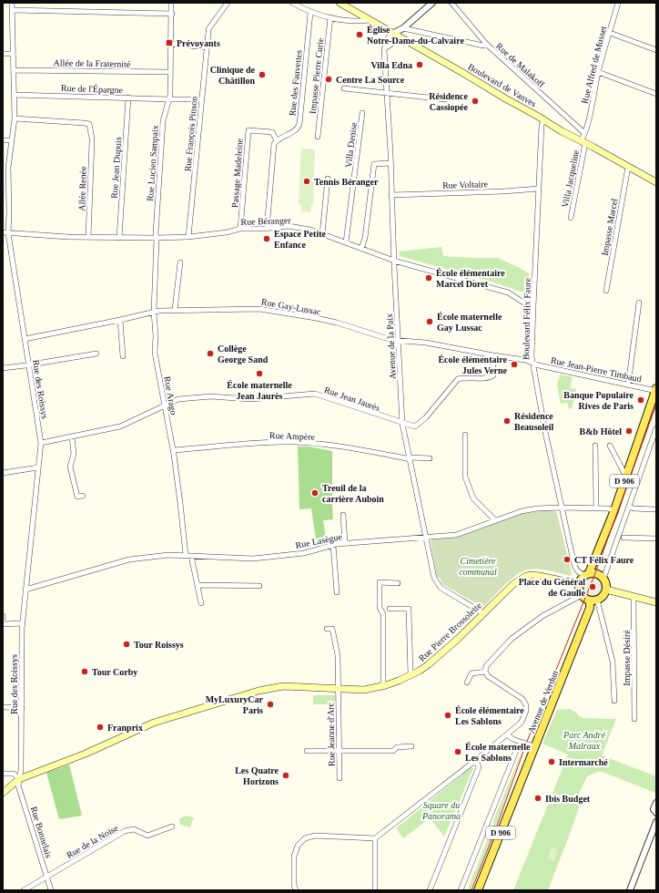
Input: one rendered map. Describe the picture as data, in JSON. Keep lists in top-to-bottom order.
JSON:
{
  "streets": {
    "main road": [
      "Boulevard de Vanves",
      "D 906",
      "Rue Pierre Brossolette",
      "Avenue de Verdun"
    ],
    "street": [
      "Allée de la Fraternité",
      "Rue de Malakoff",
      "Rue Alfred de Musset",
      "Impasse Pierre Curie",
      "Rue des Fauvettes",
      "Rue de l'Épargne",
      "Rue François Pinson",
      "Villa Denise",
      "Rue Lucien Sampaix",
      "Rue Jean Dupuis",
      "Passage Madeleine",
      "Villa Jacqueline",
      "Rue Voltaire",
      "Allée Renée",
      "Rue Béranger",
      "Impasse Marcel",
      "Rue Gay-Lussac",
      "Boulevard Félix Faure",
      "Avenue de la Paix",
      "Rue Jean-Pierre Timbaud",
      "Rue des Roissys",
      "Rue Arago",
      "Rue Jean Jaurès",
      "Rue Ampère",
      "Rue Lasègue",
      "Impasse Désiré",
      "Rue Jeanne d'Arc",
      "Rue Bonnelais",
      "Rue de la Noise"
    ]
  },
  "crossings": [
    ["Allée de la Fraternité", "Rue Lucien Sampaix"],
    ["Allée de la Fraternité", "Rue des Roissys"],
    ["Rue de Malakoff", "Rue Alfred de Musset"],
    ["Rue des Fauvettes", "Passage Madeleine"],
    ["Boulevard de Vanves", "Villa Jacqueline"],
    ["Boulevard de Vanves", "Impasse Marcel"],
    ["Boulevard de Vanves", "Boulevard Félix Faure"],
    ["Rue de l'Épargne", "Rue François Pinson"],
    ["Rue de l'Épargne", "Rue Lucien Sampaix"],
    ["Rue de l'Épargne", "Rue Jean Dupuis"],
    ["Rue de l'Épargne", "Rue des Roissys"],
    ["Rue François Pinson", "Rue Béranger"],
    ["Villa Denise", "Rue Béranger"],
    ["Rue Lucien Sampaix", "Rue Béranger"],
    ["Rue Lucien Sampaix", "Rue Arago"],
    ["Rue Jean Dupuis", "Rue Béranger"],
    ["Passage Madeleine", "Rue Béranger"],
    ["Rue Voltaire", "Boulevard Félix Faure"],
    ["Rue Voltaire", "Avenue de la Paix"],
    ["Allée Renée", "Rue Béranger"],
    ["Allée Renée", "Rue des Roissys"],
    ["Rue Béranger", "Boulevard Félix Faure"],
    ["Rue Béranger", "Avenue de la Paix"],
    ["Rue Béranger", "Rue des Roissys"],
    ["Rue Béranger", "Rue Arago"],
    ["Rue Gay-Lussac", "Boulevard Félix Faure"],
    ["Rue Gay-Lussac", "Avenue de la Paix"],
    ["Rue Gay-Lussac", "Rue Jean-Pierre Timbaud"],
    ["Rue Gay-Lussac", "Rue des Roissys"],
    ["Rue Gay-Lussac", "Rue Arago"],
    ["Rue Gay-Lussac", "Rue Jean Jaurès"],
    ["Boulevard Félix Faure", "Rue Jean-Pierre Timbaud"],
    ["Boulevard Félix Faure", "D 906"],
    ["Boulevard Félix Faure", "Rue Lasègue"],
    ["Boulevard Félix Faure", "Rue Pierre Brossolette"],
    ["Boulevard Félix Faure", "Avenue de Verdun"],
    ["Avenue de la Paix", "Rue Jean Jaurès"],
    ["Avenue de la Paix", "Rue Ampère"],
    ["Avenue de la Paix", "Rue Lasègue"],
    ["Avenue de la Paix", "Rue Pierre Brossolette"],
    ["Rue Jean-Pierre Timbaud", "D 906"],
    ["Rue des Roissys", "Rue Jean Jaurès"],
    ["Rue des Roissys", "Rue Lasègue"],
    ["Rue des Roissys", "Rue Pierre Brossolette"],
    ["Rue des Roissys", "Rue Bonnelais"],
    ["Rue Arago", "Rue Jean Jaurès"],
    ["Rue Arago", "Rue Ampère"],
    ["Rue Arago", "Rue Lasègue"],
    ["D 906", "Rue Lasègue"],
    ["D 906", "Rue Pierre Brossolette"],
    ["D 906", "Avenue de Verdun"],
    ["Rue Pierre Brossolette", "Avenue de Verdun"],
    ["Rue Pierre Brossolette", "Rue Jeanne d'Arc"],
    ["Rue Pierre Brossolette", "Rue Bonnelais"],
    ["Rue Bonnelais", "Rue de la Noise"]
  ],
  "parks": ["Cimetière communal", "Parc André Malraux", "Square du Panorama"],
  "places": {
    "other": [
      "Église Notre-Dame-du-Calvaire",
      "Villa Edna",
      "Clinique de Châtillon",
      "Centre La Source",
      "Résidence Cassiopée",
      "Tennis Béranger",
      "Espace Petite Enfance",
      "École élémentaire Marcel Doret",
      "École maternelle Gay Lussac",
      "Collège George Sand",
      "École élémentaire Jules Verne",
      "École maternelle Jean Jaurès",
      "Banque Populaire Rives de Paris",
      "Résidence Beausoleil",
      "B&b Hôtel",
      "Treuil de la carrière Auboin",
      "CT Félix Faure",
      "Place du Général de Gaulle",
      "Tour Roissys",
      "Tour Corby",
      "MyLuxuryCar Paris",
      "École élémentaire Les Sablons",
      "Franprix",
      "École maternelle Les Sablons",
      "Intermarché",
      "Les Quatre Horizons",
      "Ibis Budget"
    ],
    "transit": ["Prévoyants"]
  }
}
